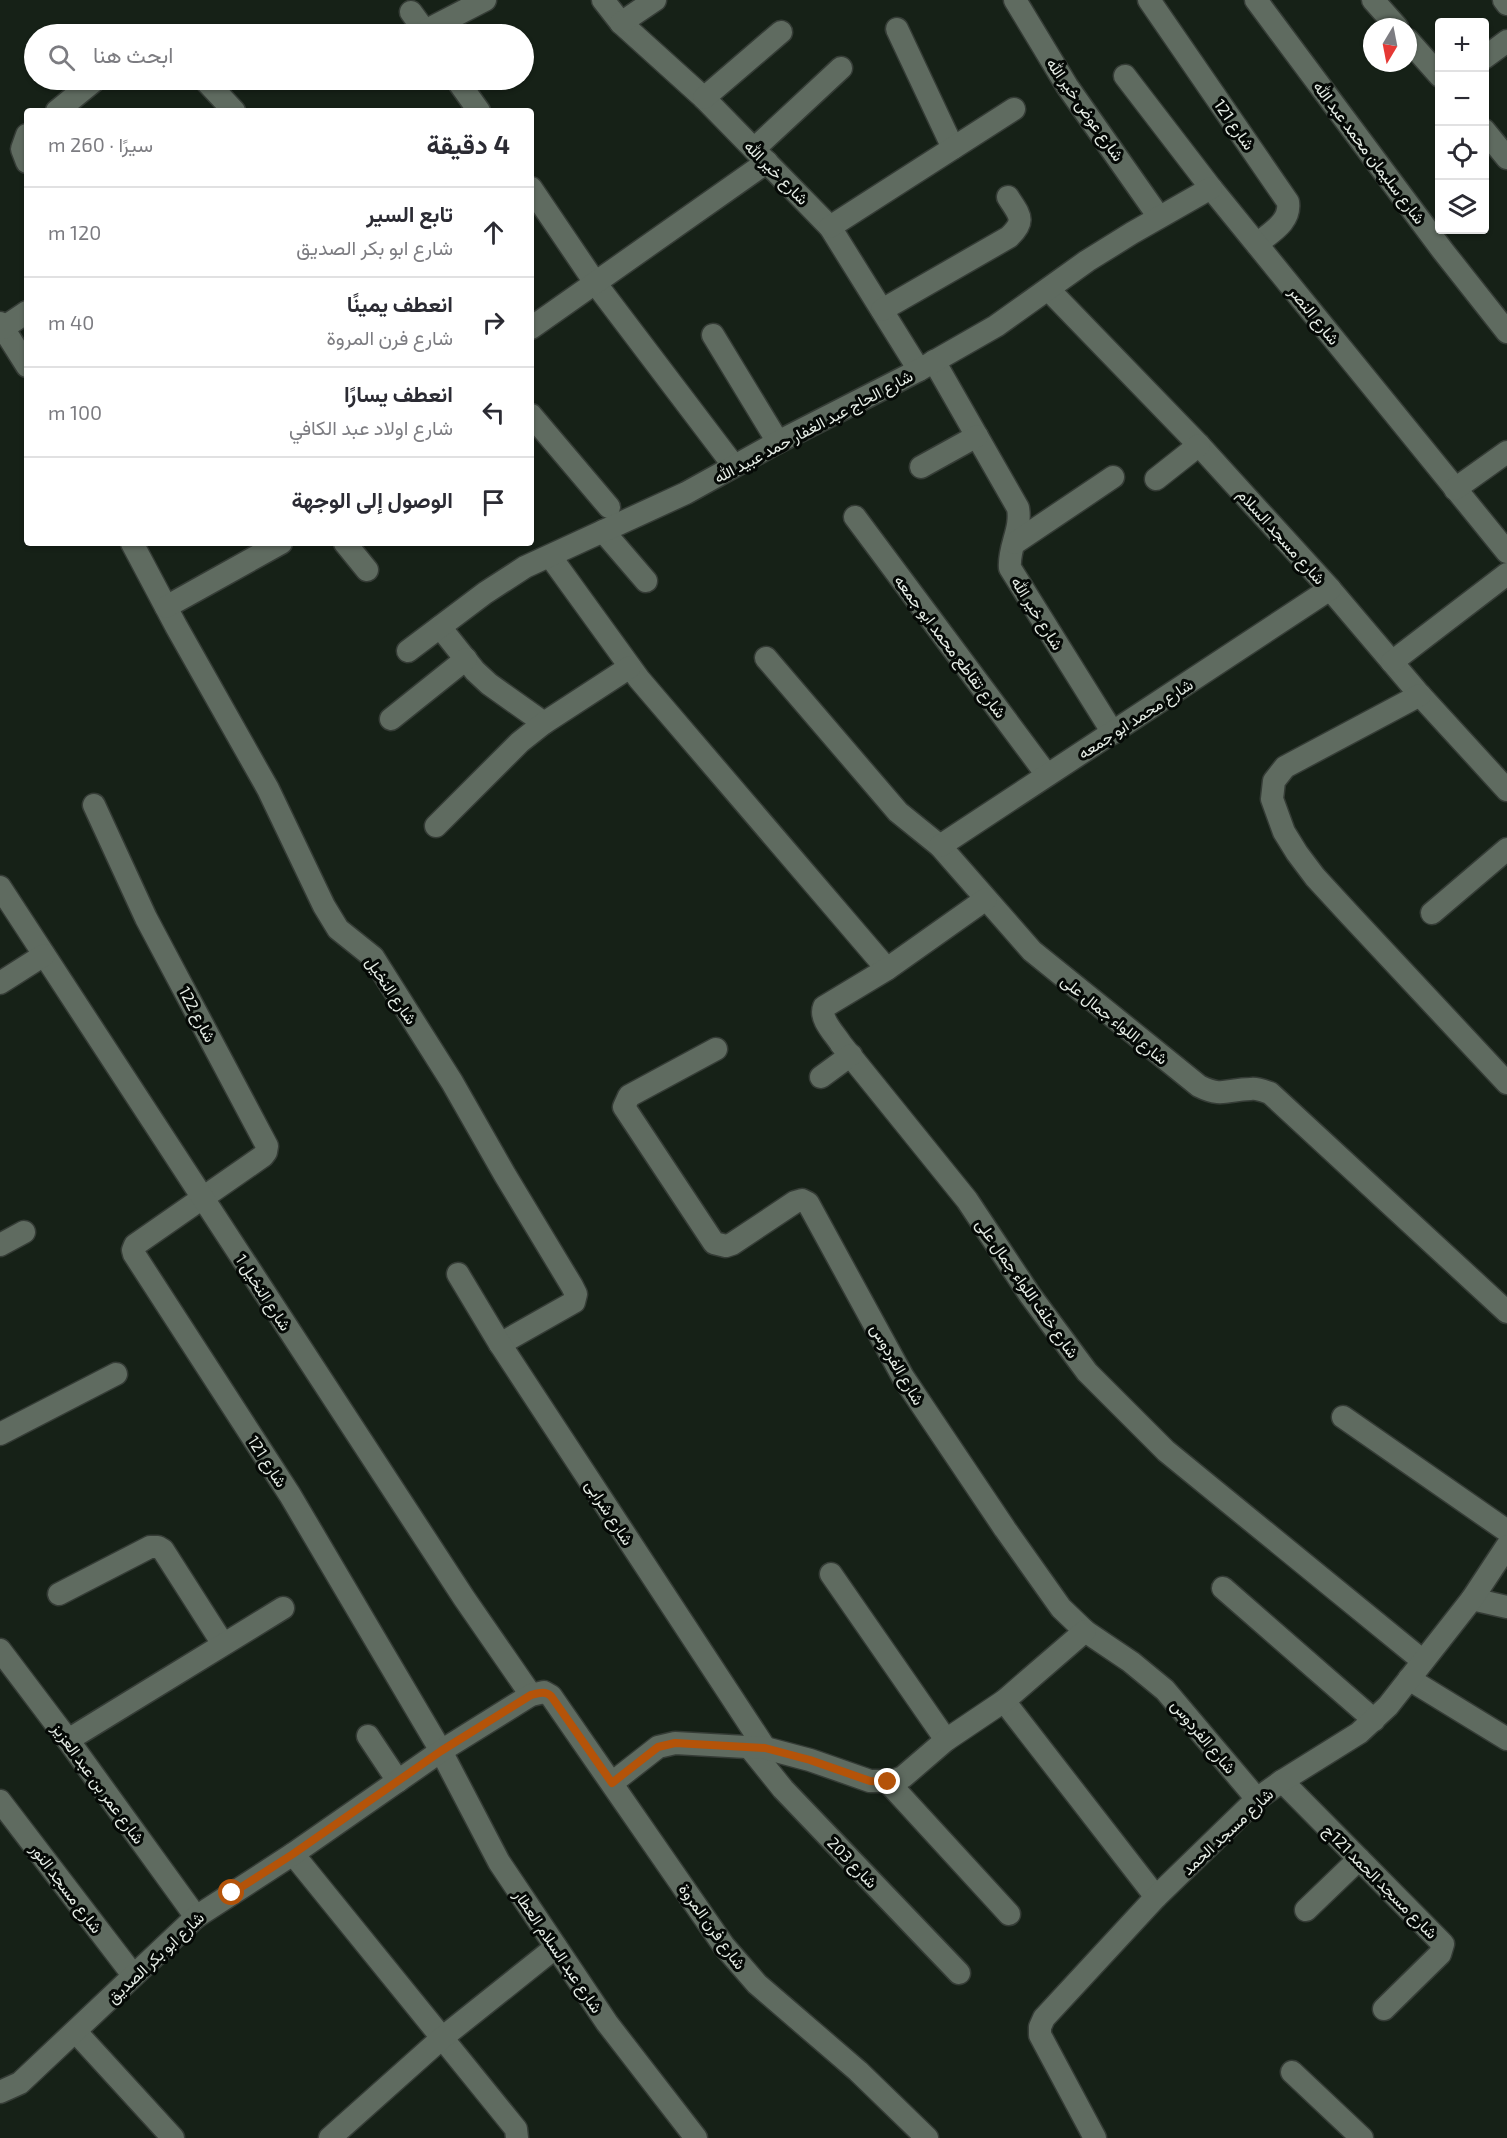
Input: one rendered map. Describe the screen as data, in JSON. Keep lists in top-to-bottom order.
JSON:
{
  "streets": {
    "street": [
      "شارع عوض خير الله",
      "شارع 121",
      "شارع سليمان محمد عبد الله",
      "شارع خير الله",
      "شارع النصر",
      "شارع الحاج عبد الغفار حمد عبيد الله",
      "شارع مسجد السلام",
      "شارع تقاطع محمد ابو جمعه",
      "شارع محمد ابو جمعه",
      "شارع النخيل",
      "شارع 122",
      "شارع اللواء جمال على",
      "شارع خلف اللواء جمال على",
      "شارع النخيل 1",
      "شارع الفردوس",
      "شارع شرابى",
      "شارع عمر بن عبد العزيز",
      "شارع مسجد الحمد",
      "شارع 203",
      "شارع مسجد الحمد 121ج",
      "شارع مسجد النور",
      "شارع فرن المروة",
      "شارع عبد السلام العطار",
      "شارع ابو بكر الصديق"
    ]
  },
  "crossings": [
    ["شارع عوض خير الله", "شارع الحاج عبد الغفار حمد عبيد الله"],
    ["شارع 121", "شارع النصر"],
    ["شارع 121", "شارع 122"],
    ["شارع 121", "شارع النخيل 1"],
    ["شارع 121", "شارع عبد السلام العطار"],
    ["شارع 121", "شارع ابو بكر الصديق"],
    ["شارع خير الله", "شارع الحاج عبد الغفار حمد عبيد الله"],
    ["شارع خير الله", "شارع محمد ابو جمعه"],
    ["شارع النصر", "شارع الحاج عبد الغفار حمد عبيد الله"],
    ["شارع الحاج عبد الغفار حمد عبيد الله", "شارع مسجد السلام"],
    ["شارع مسجد السلام", "شارع محمد ابو جمعه"],
    ["شارع تقاطع محمد ابو جمعه", "شارع محمد ابو جمعه"],
    ["شارع محمد ابو جمعه", "شارع اللواء جمال على"],
    ["شارع النخيل", "شارع شرابى"],
    ["شارع 122", "شارع النخيل 1"],
    ["شارع اللواء جمال على", "شارع خلف اللواء جمال على"],
    ["شارع خلف اللواء جمال على", "شارع مسجد الحمد"],
    ["شارع النخيل 1", "شارع فرن المروة"],
    ["شارع النخيل 1", "شارع ابو بكر الصديق"],
    ["شارع الفردوس", "شارع مسجد الحمد"],
    ["شارع شرابى", "شارع 203"],
    ["شارع عمر بن عبد العزيز", "شارع ابو بكر الصديق"],
    ["شارع مسجد الحمد", "شارع مسجد الحمد 121ج"],
    ["شارع مسجد النور", "شارع ابو بكر الصديق"],
    ["شارع فرن المروة", "شارع ابو بكر الصديق"],
    ["شارع عبد السلام العطار", "شارع ابو بكر الصديق"]
  ],
  "north": "bottom",
  "page": {
    "map_buttons": ["+", "−"],
    "search": "ابحث هنا",
    "heading": ["4 دقيقة", "سيرًا · 260 m"],
    "list": [
      ["تابع السير", "شارع ابو بكر الصديق", "120 m"],
      ["انعطف يمينًا", "شارع فرن المروة", "40 m"],
      ["انعطف يسارًا", "شارع اولاد عبد الكافي", "100 m"],
      "الوصول إلى الوجهة"
    ]
  }
}
